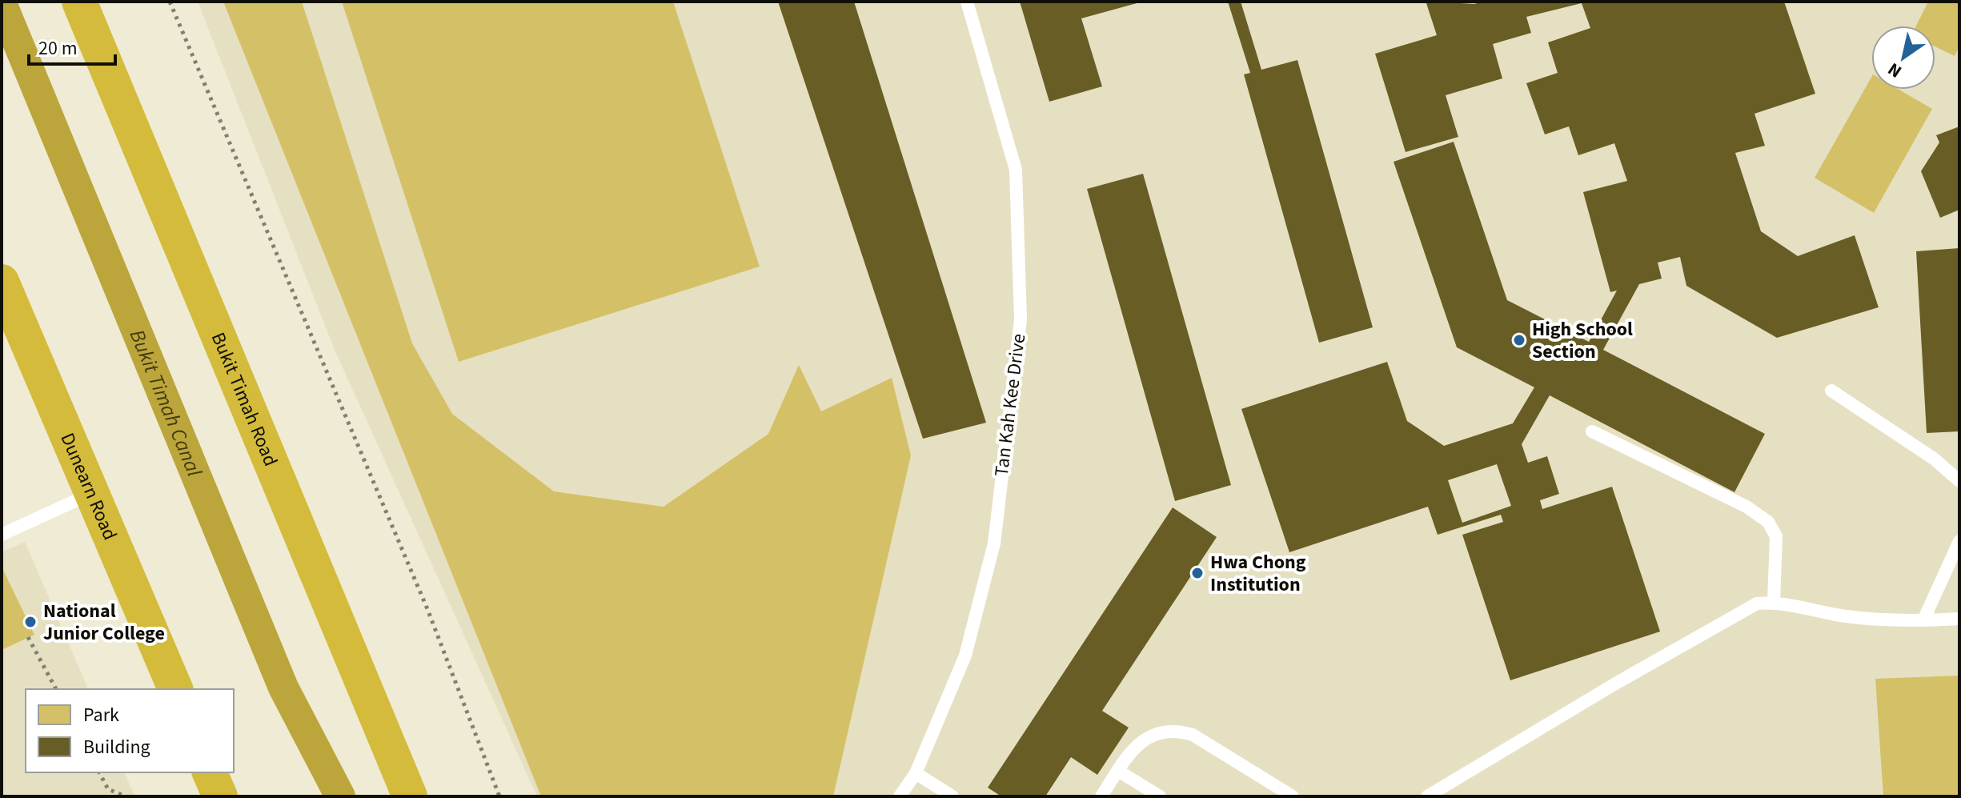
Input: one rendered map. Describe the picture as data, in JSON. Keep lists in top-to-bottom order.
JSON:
{
  "streets": {
    "highway": ["Bukit Timah Road", "Dunearn Road"],
    "lane": ["Tan Kah Kee Drive"]
  },
  "water": ["Bukit Timah Canal"],
  "places": ["High School Section", "Hwa Chong Institution", "National Junior College"],
  "legend": ["Park", "Building"],
  "scale_bar": "20 m",
  "north": "bottom left"
}
